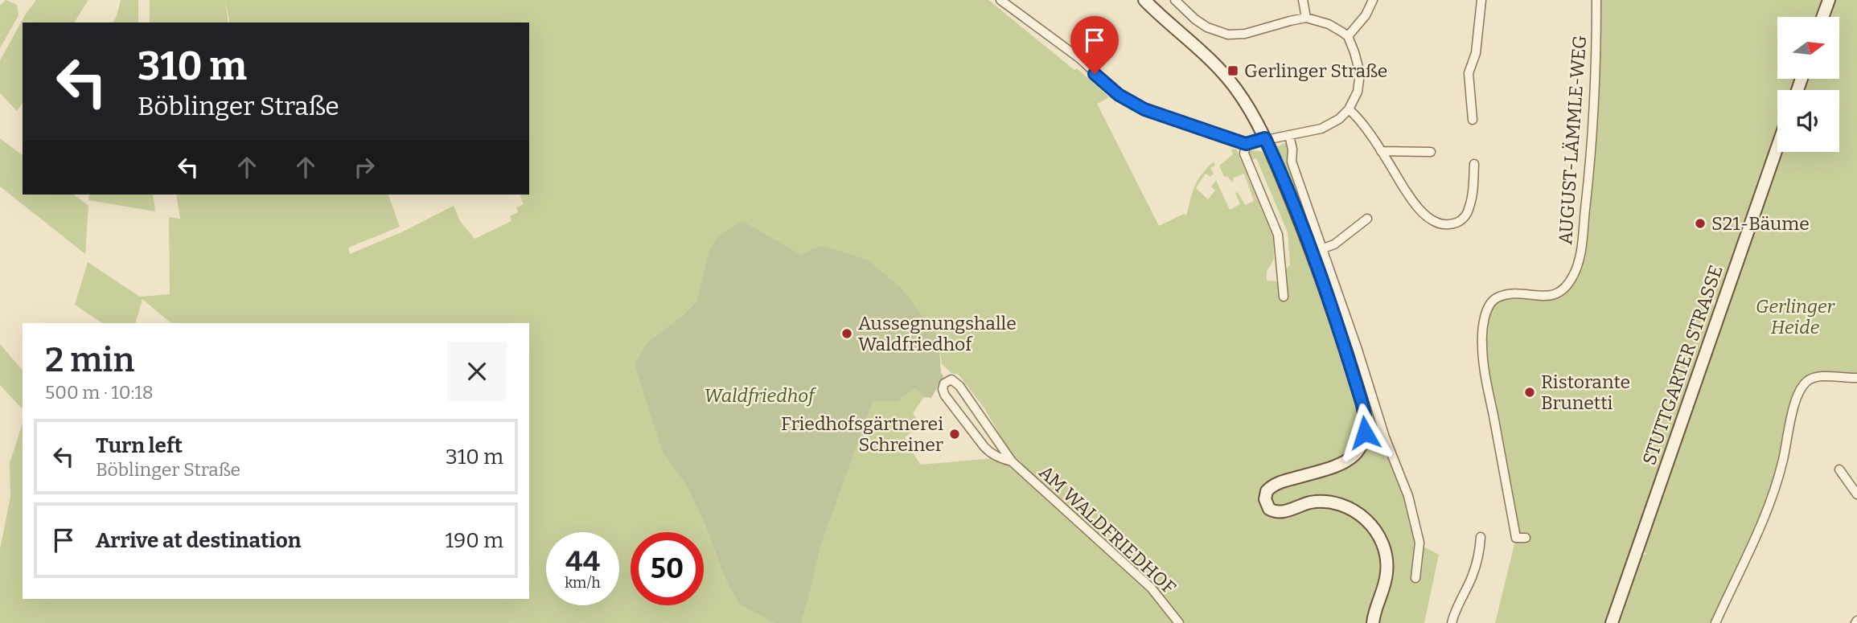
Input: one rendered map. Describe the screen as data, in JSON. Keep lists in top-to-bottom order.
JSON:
{
  "streets": {
    "main road": ["STUTTGARTER STRASSE"],
    "street": ["AUGUST-LÄMMLE-WEG", "AM WALDFRIEDHOF"]
  },
  "parks": ["Gerlinger Heide", "Waldfriedhof"],
  "places": {
    "transit": ["Gerlinger Straße"],
    "other": [
      "S21-Bäume",
      "Aussegnungshalle Waldfriedhof",
      "Ristorante Brunetti",
      "Friedhofsgärtnerei Schreiner"
    ]
  },
  "north": "right",
  "page": {
    "turn": ["310 m", "Böblinger Straße"],
    "heading": ["2 min", "500 m · 10:18"],
    "list": [
      {
        "name": "Turn left",
        "note": "Böblinger Straße",
        "value": "310 m"
      },
      {
        "name": "Arrive at destination",
        "value": "190 m"
      }
    ],
    "speed": "44 km/h",
    "limit": "50"
  }
}
